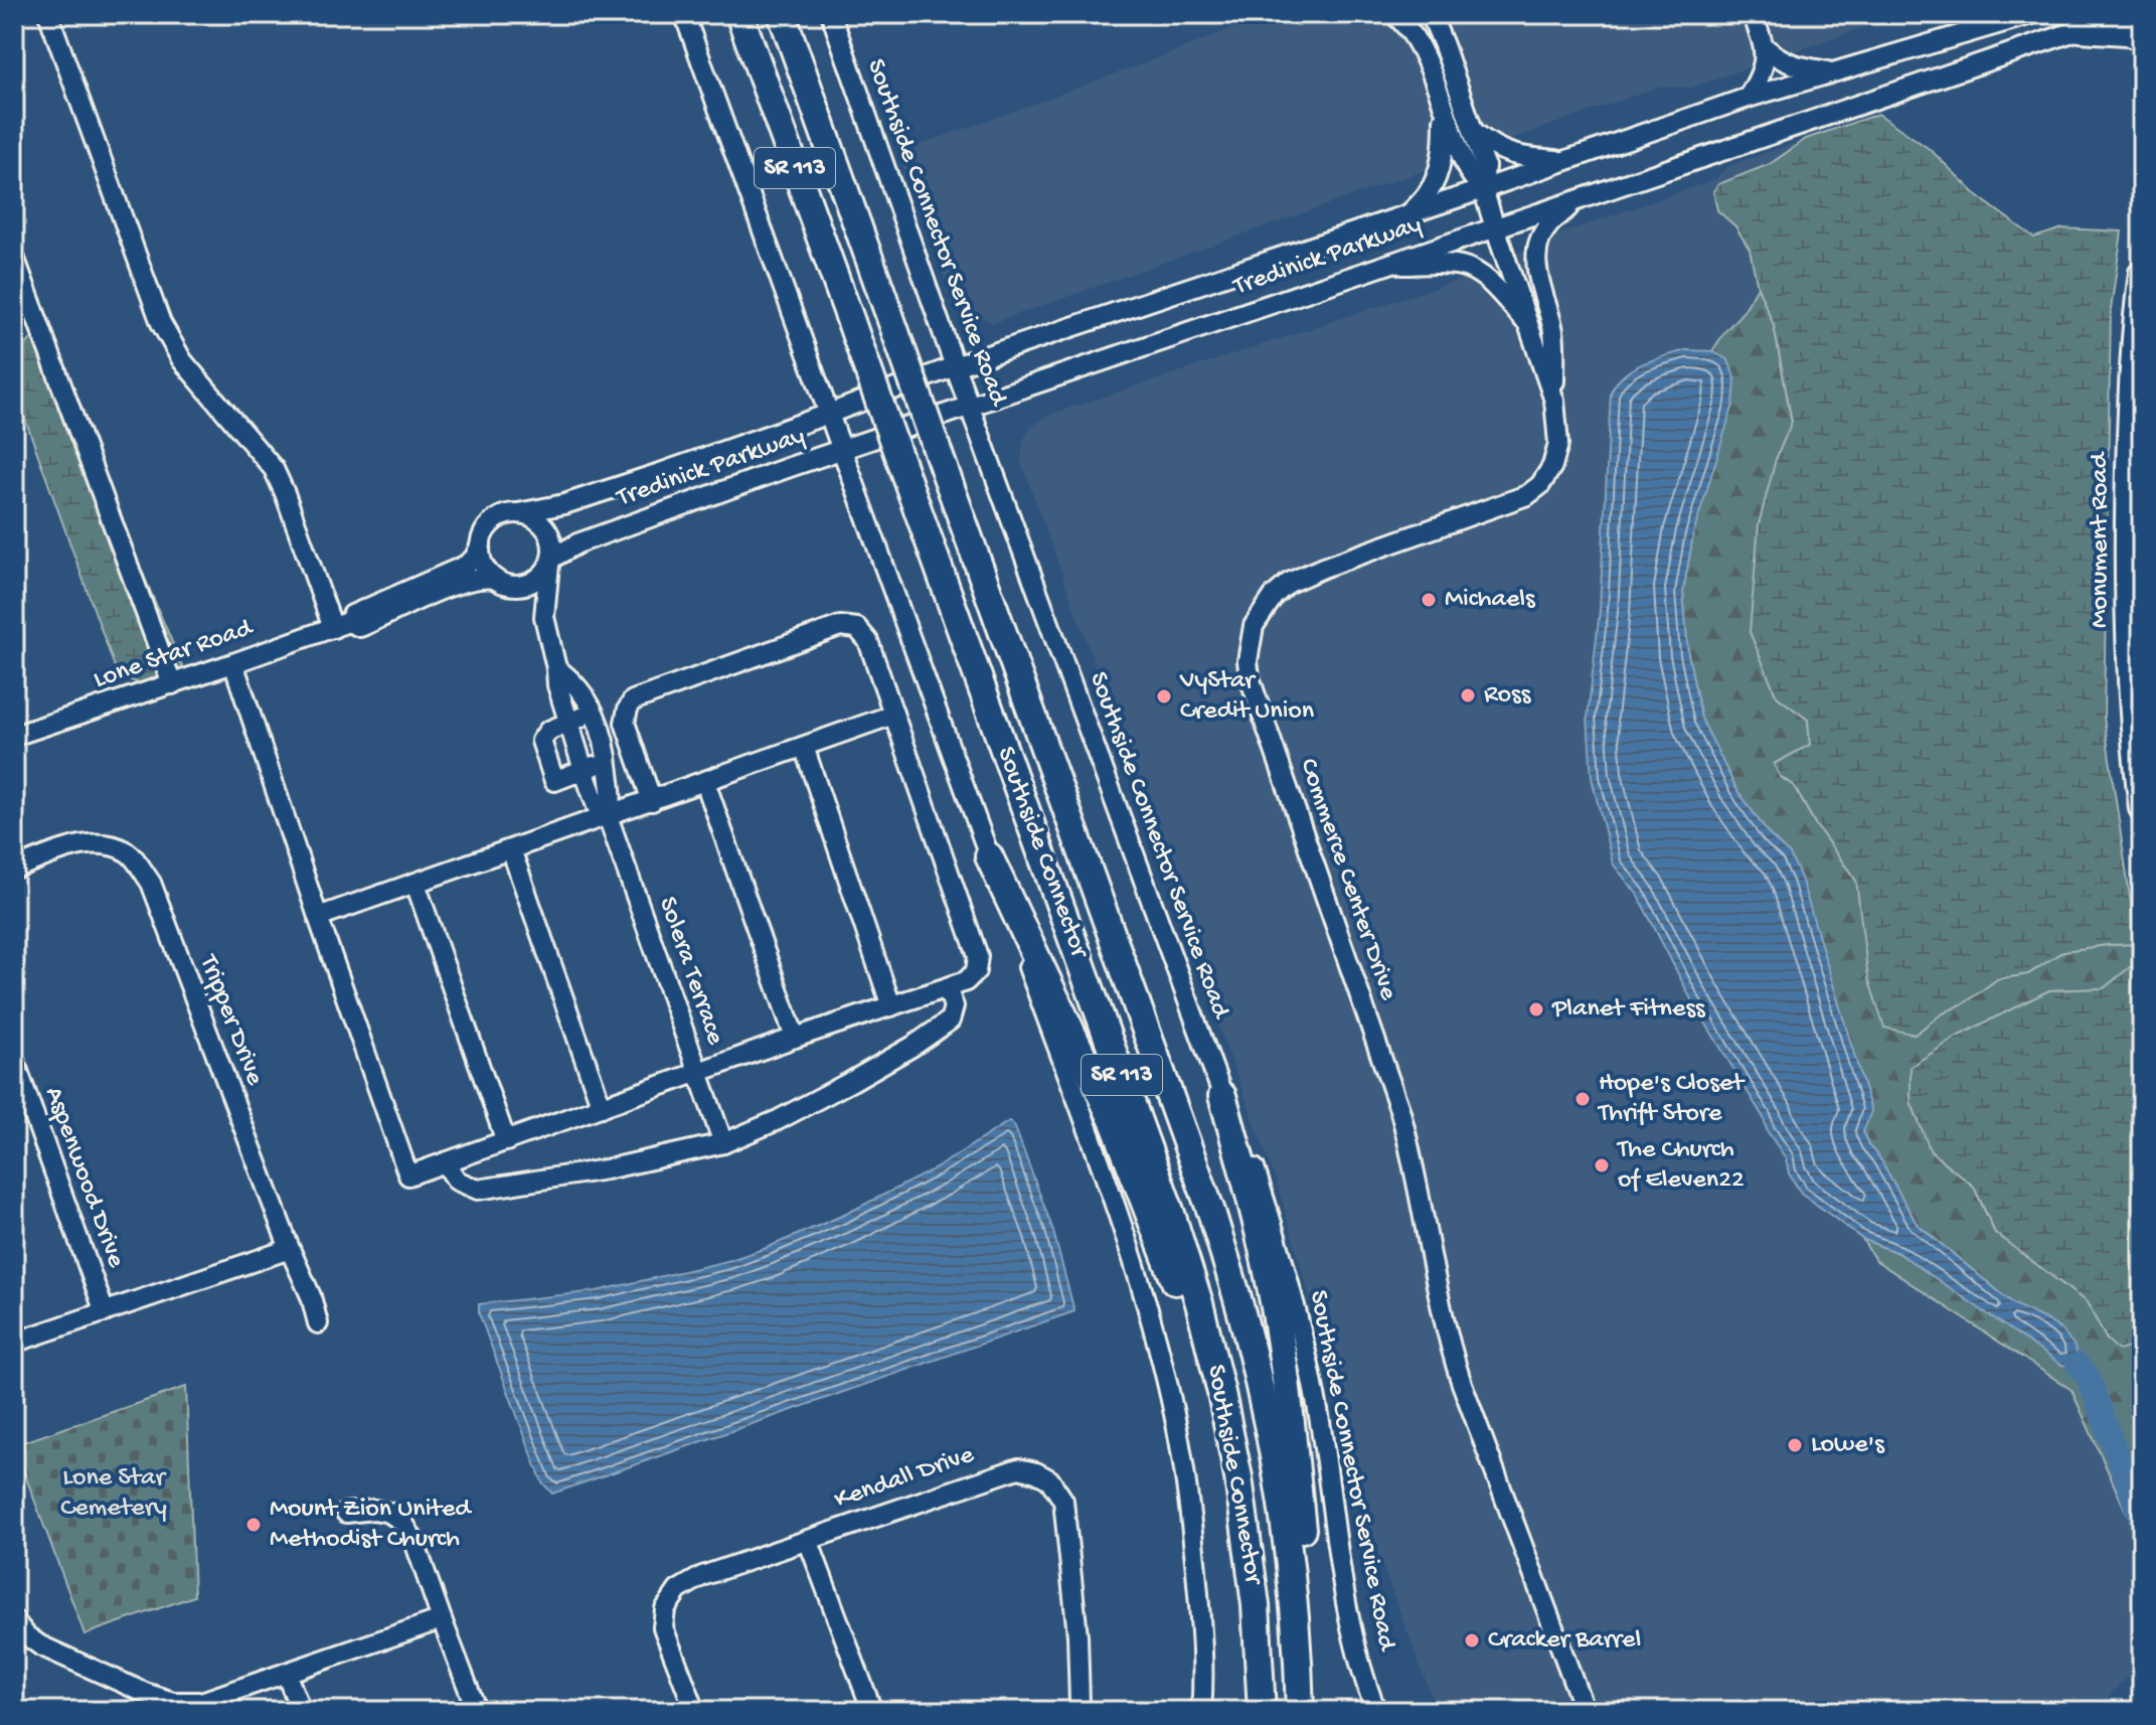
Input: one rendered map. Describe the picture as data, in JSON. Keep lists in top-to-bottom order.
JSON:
{
  "streets": {
    "highway": ["SR 113", "Southside Connector"],
    "main road": ["Monument Road"],
    "street": [
      "Southside Connector Service Road",
      "Tredinick Parkway",
      "Lone Star Road",
      "Commerce Center Drive",
      "Solera Terrace",
      "Tripper Drive",
      "Aspenwood Drive",
      "Kendall Drive"
    ]
  },
  "crossings": [
    ["Southside Connector Service Road", "Tredinick Parkway"],
    ["Tredinick Parkway", "Lone Star Road"],
    ["Tredinick Parkway", "Commerce Center Drive"],
    ["Tredinick Parkway", "Solera Terrace"],
    ["Lone Star Road", "Solera Terrace"]
  ],
  "parks": ["Lone Star Cemetery"],
  "places": [
    "Michaels",
    "Ross",
    "VyStar Credit Union",
    "Planet Fitness",
    "Hope's Closet Thrift Store",
    "The Church of Eleven22",
    "Lowe's",
    "Mount Zion United Methodist Church",
    "Cracker Barrel"
  ]
}
